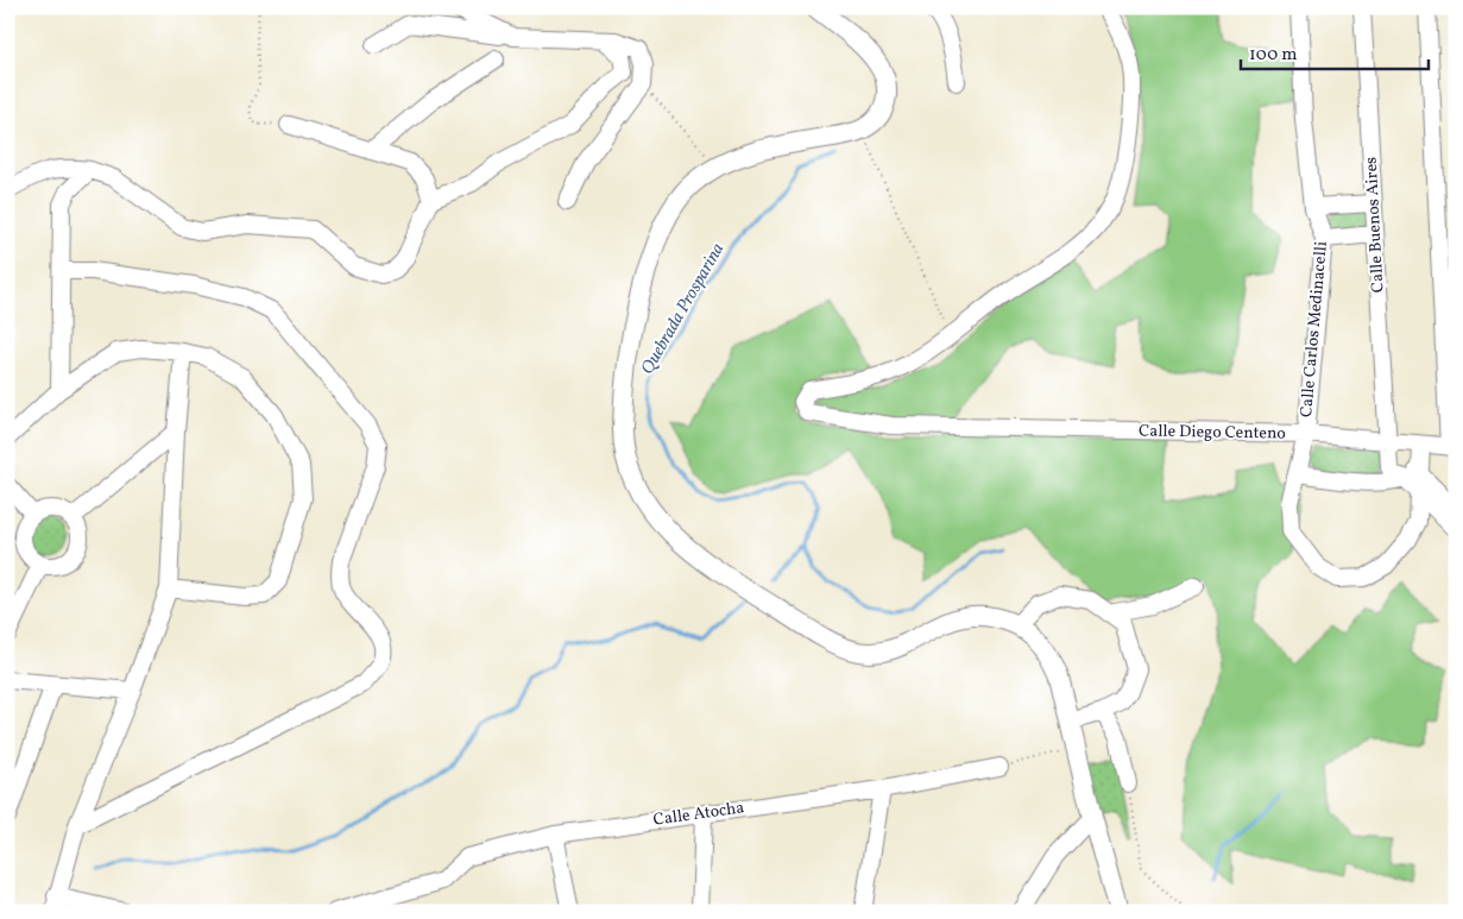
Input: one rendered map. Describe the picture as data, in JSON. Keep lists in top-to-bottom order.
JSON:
{
  "streets": {
    "street": [
      "Calle Buenos Aires",
      "Calle Carlos Medinacelli",
      "Calle Diego Centeno",
      "Calle Atocha"
    ]
  },
  "crossings": [
    ["Calle Buenos Aires", "Calle Carlos Medinacelli"],
    ["Calle Buenos Aires", "Calle Diego Centeno"],
    ["Calle Carlos Medinacelli", "Calle Diego Centeno"]
  ],
  "water": ["Quebrada Prosparina"],
  "scale_bar": "100 m"
}
